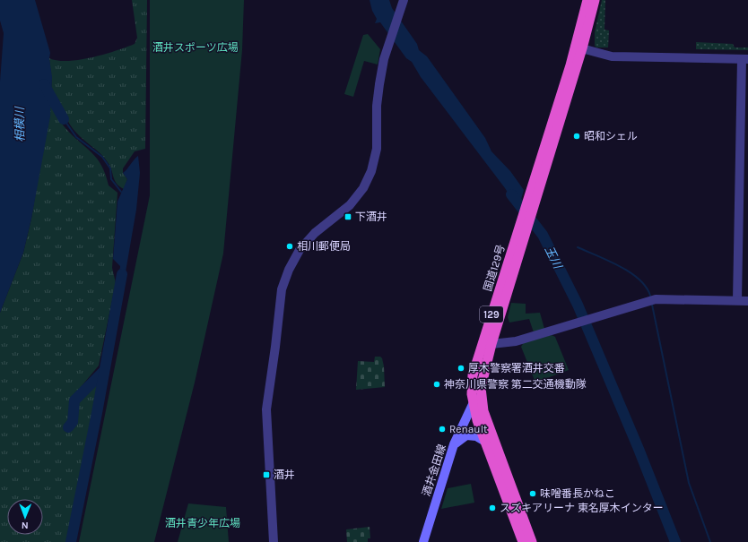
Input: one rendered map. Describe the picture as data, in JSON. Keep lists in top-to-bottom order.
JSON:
{
  "streets": {
    "highway": ["国道129号", "129"],
    "main road": ["酒井金田線"]
  },
  "crossings": [
    ["国道129号", "酒井金田線"]
  ],
  "water": ["相模川", "玉川"],
  "parks": ["酒井スポーツ広場", "酒井青少年広場"],
  "places": {
    "other": [
      "昭和シェル",
      "相川郵便局",
      "厚木警察署酒井交番",
      "神奈川県警察 第二交通機動隊",
      "Renault",
      "味噌番長かねこ",
      "スズキアリーナ 東名厚木インター"
    ],
    "transit": ["下酒井", "酒井"]
  },
  "north": "bottom"
}
